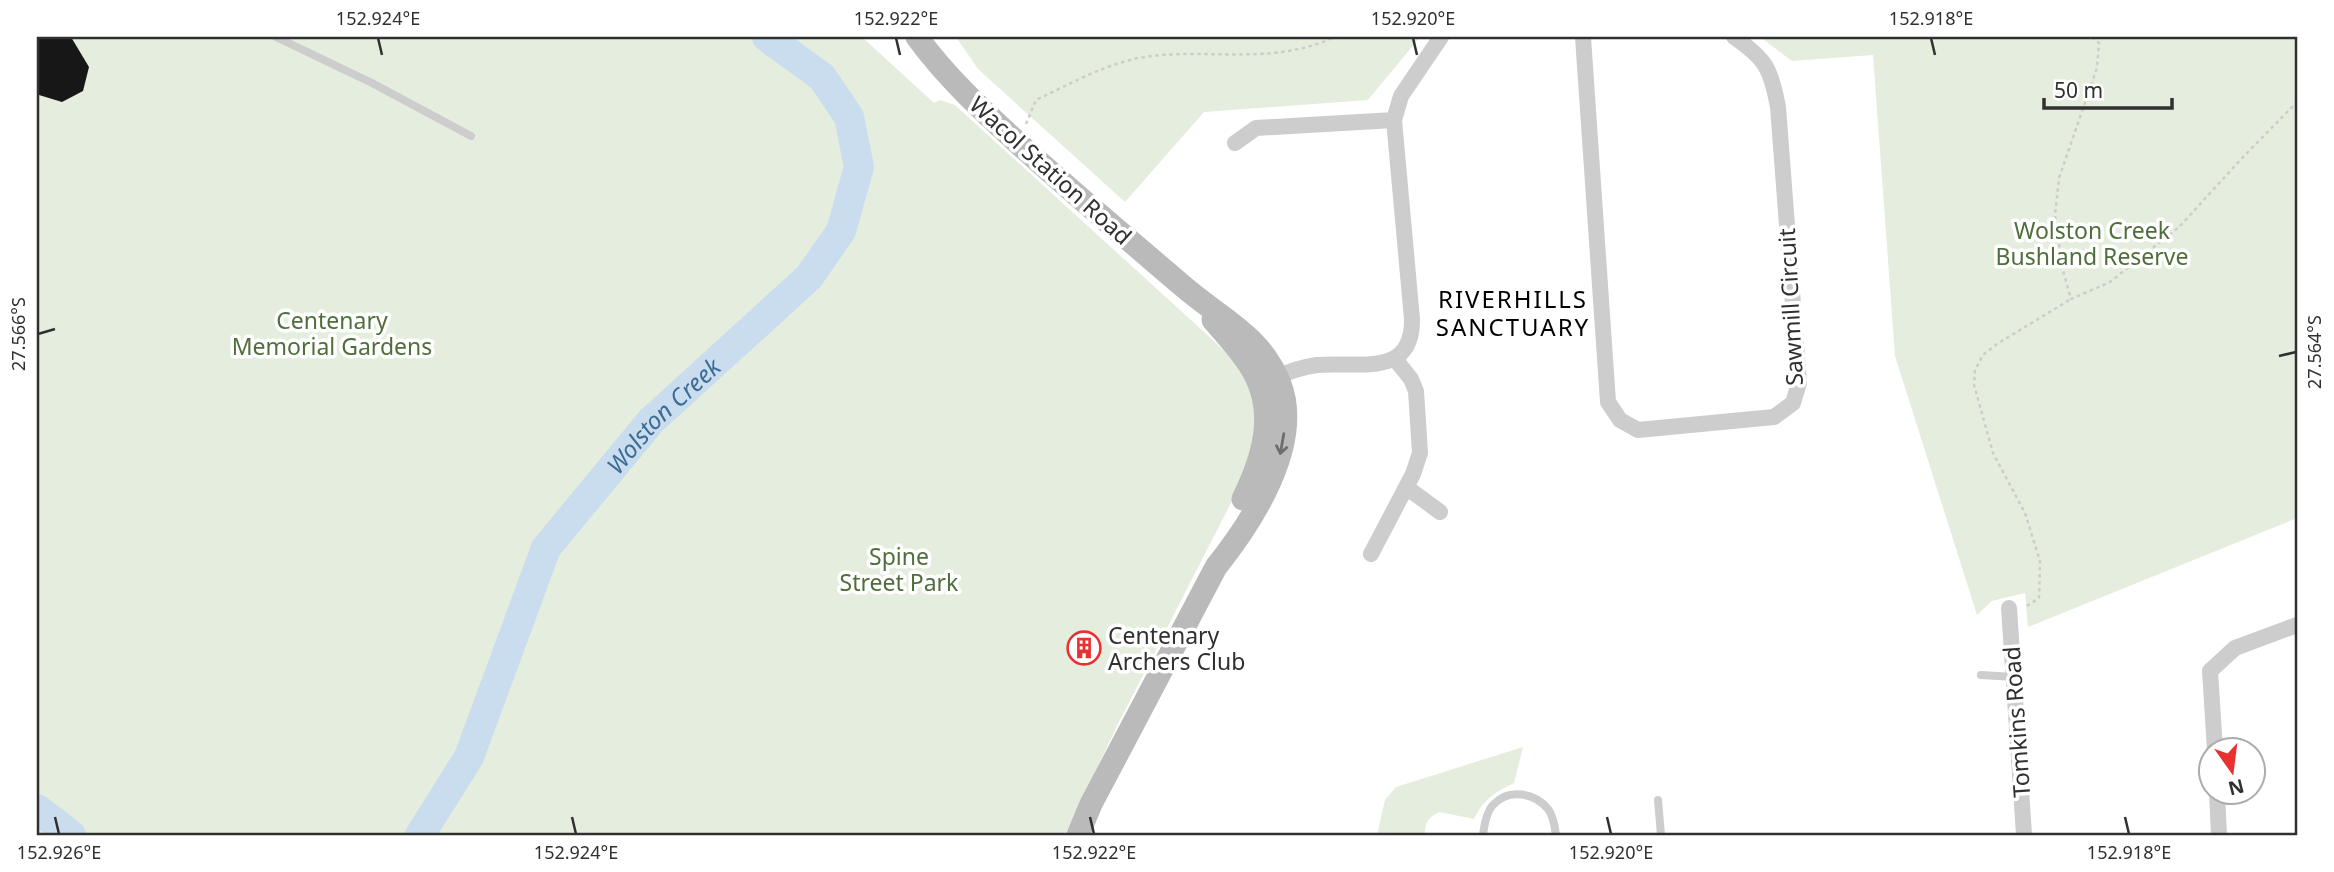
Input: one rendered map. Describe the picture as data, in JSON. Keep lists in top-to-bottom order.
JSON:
{
  "streets": {
    "main road": ["Wacol Station Road"],
    "street": ["Sawmill Circuit", "Tomkins Road"]
  },
  "districts": ["RIVERHILLS SANCTUARY"],
  "water": ["Wolston Creek"],
  "parks": ["Wolston Creek Bushland Reserve", "Centenary Memorial Gardens", "Spine Street Park"],
  "places": {
    "building": ["Centenary Archers Club"]
  },
  "scale_bar": "50 m",
  "north": "bottom",
  "coordinates": [
    "152.924°E",
    "152.922°E",
    "152.920°E",
    "152.918°E",
    "27.566°S",
    "27.564°S",
    "152.926°E"
  ]
}
